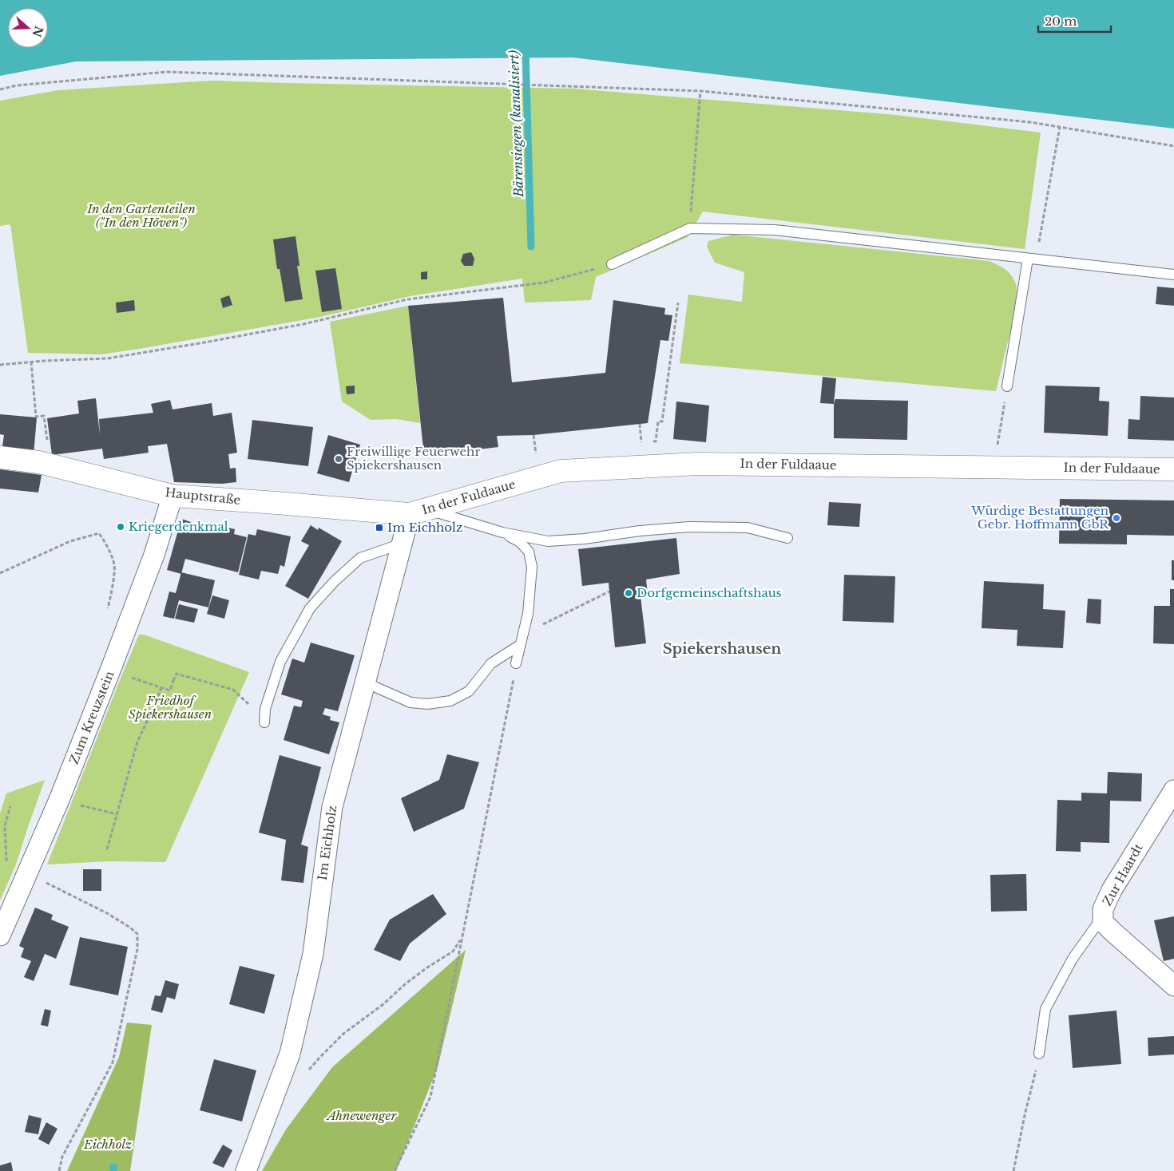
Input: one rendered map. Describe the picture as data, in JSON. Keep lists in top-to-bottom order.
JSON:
{
  "streets": {
    "street": [
      "In der Fuldaaue",
      "Hauptstraße",
      "Zum Kreuzstein",
      "Im Eichholz",
      "Zur Haardt"
    ]
  },
  "crossings": [
    ["In der Fuldaaue", "Hauptstraße"],
    ["In der Fuldaaue", "Im Eichholz"],
    ["Hauptstraße", "Zum Kreuzstein"],
    ["Hauptstraße", "Im Eichholz"]
  ],
  "districts": ["Spiekershausen"],
  "water": ["Bärensiegen (kanalisiert)"],
  "parks": [
    "In den Gartenteilen (\"In den Höven\")",
    "Friedhof Spiekershausen",
    "Ahnewenger",
    "Eichholz"
  ],
  "places": {
    "other": [
      "Freiwillige Feuerwehr Spiekershausen",
      "Würdige Bestattungen Gebr. Hoffmann GbR",
      "Kriegerdenkmal",
      "Dorfgemeinschaftshaus"
    ],
    "transit": ["Im Eichholz"]
  },
  "scale_bar": "20 m",
  "north": "right"
}
